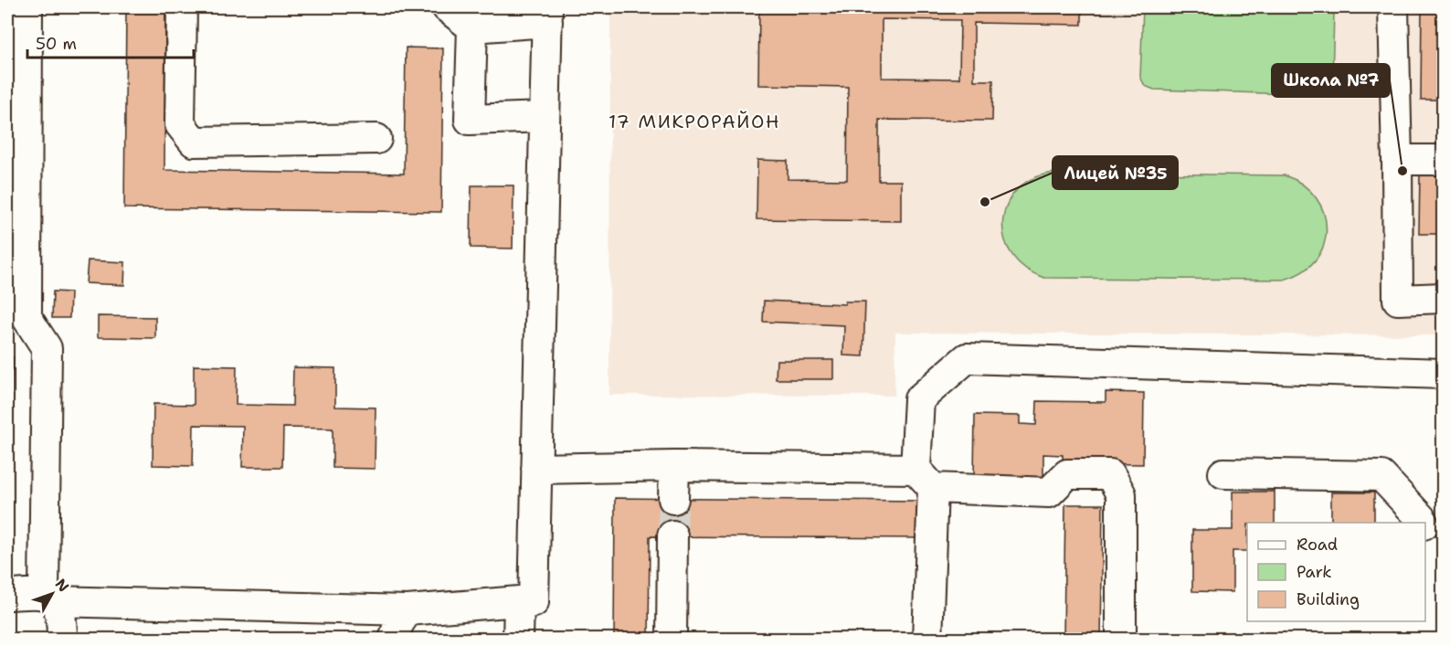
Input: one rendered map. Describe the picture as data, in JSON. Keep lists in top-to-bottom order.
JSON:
{
  "districts": ["17 МИКРОРАЙОН"],
  "places": ["Школа №7", "Лицей №35"],
  "legend": ["Road", "Park", "Building"],
  "scale_bar": "50 m",
  "north": "top right"
}
